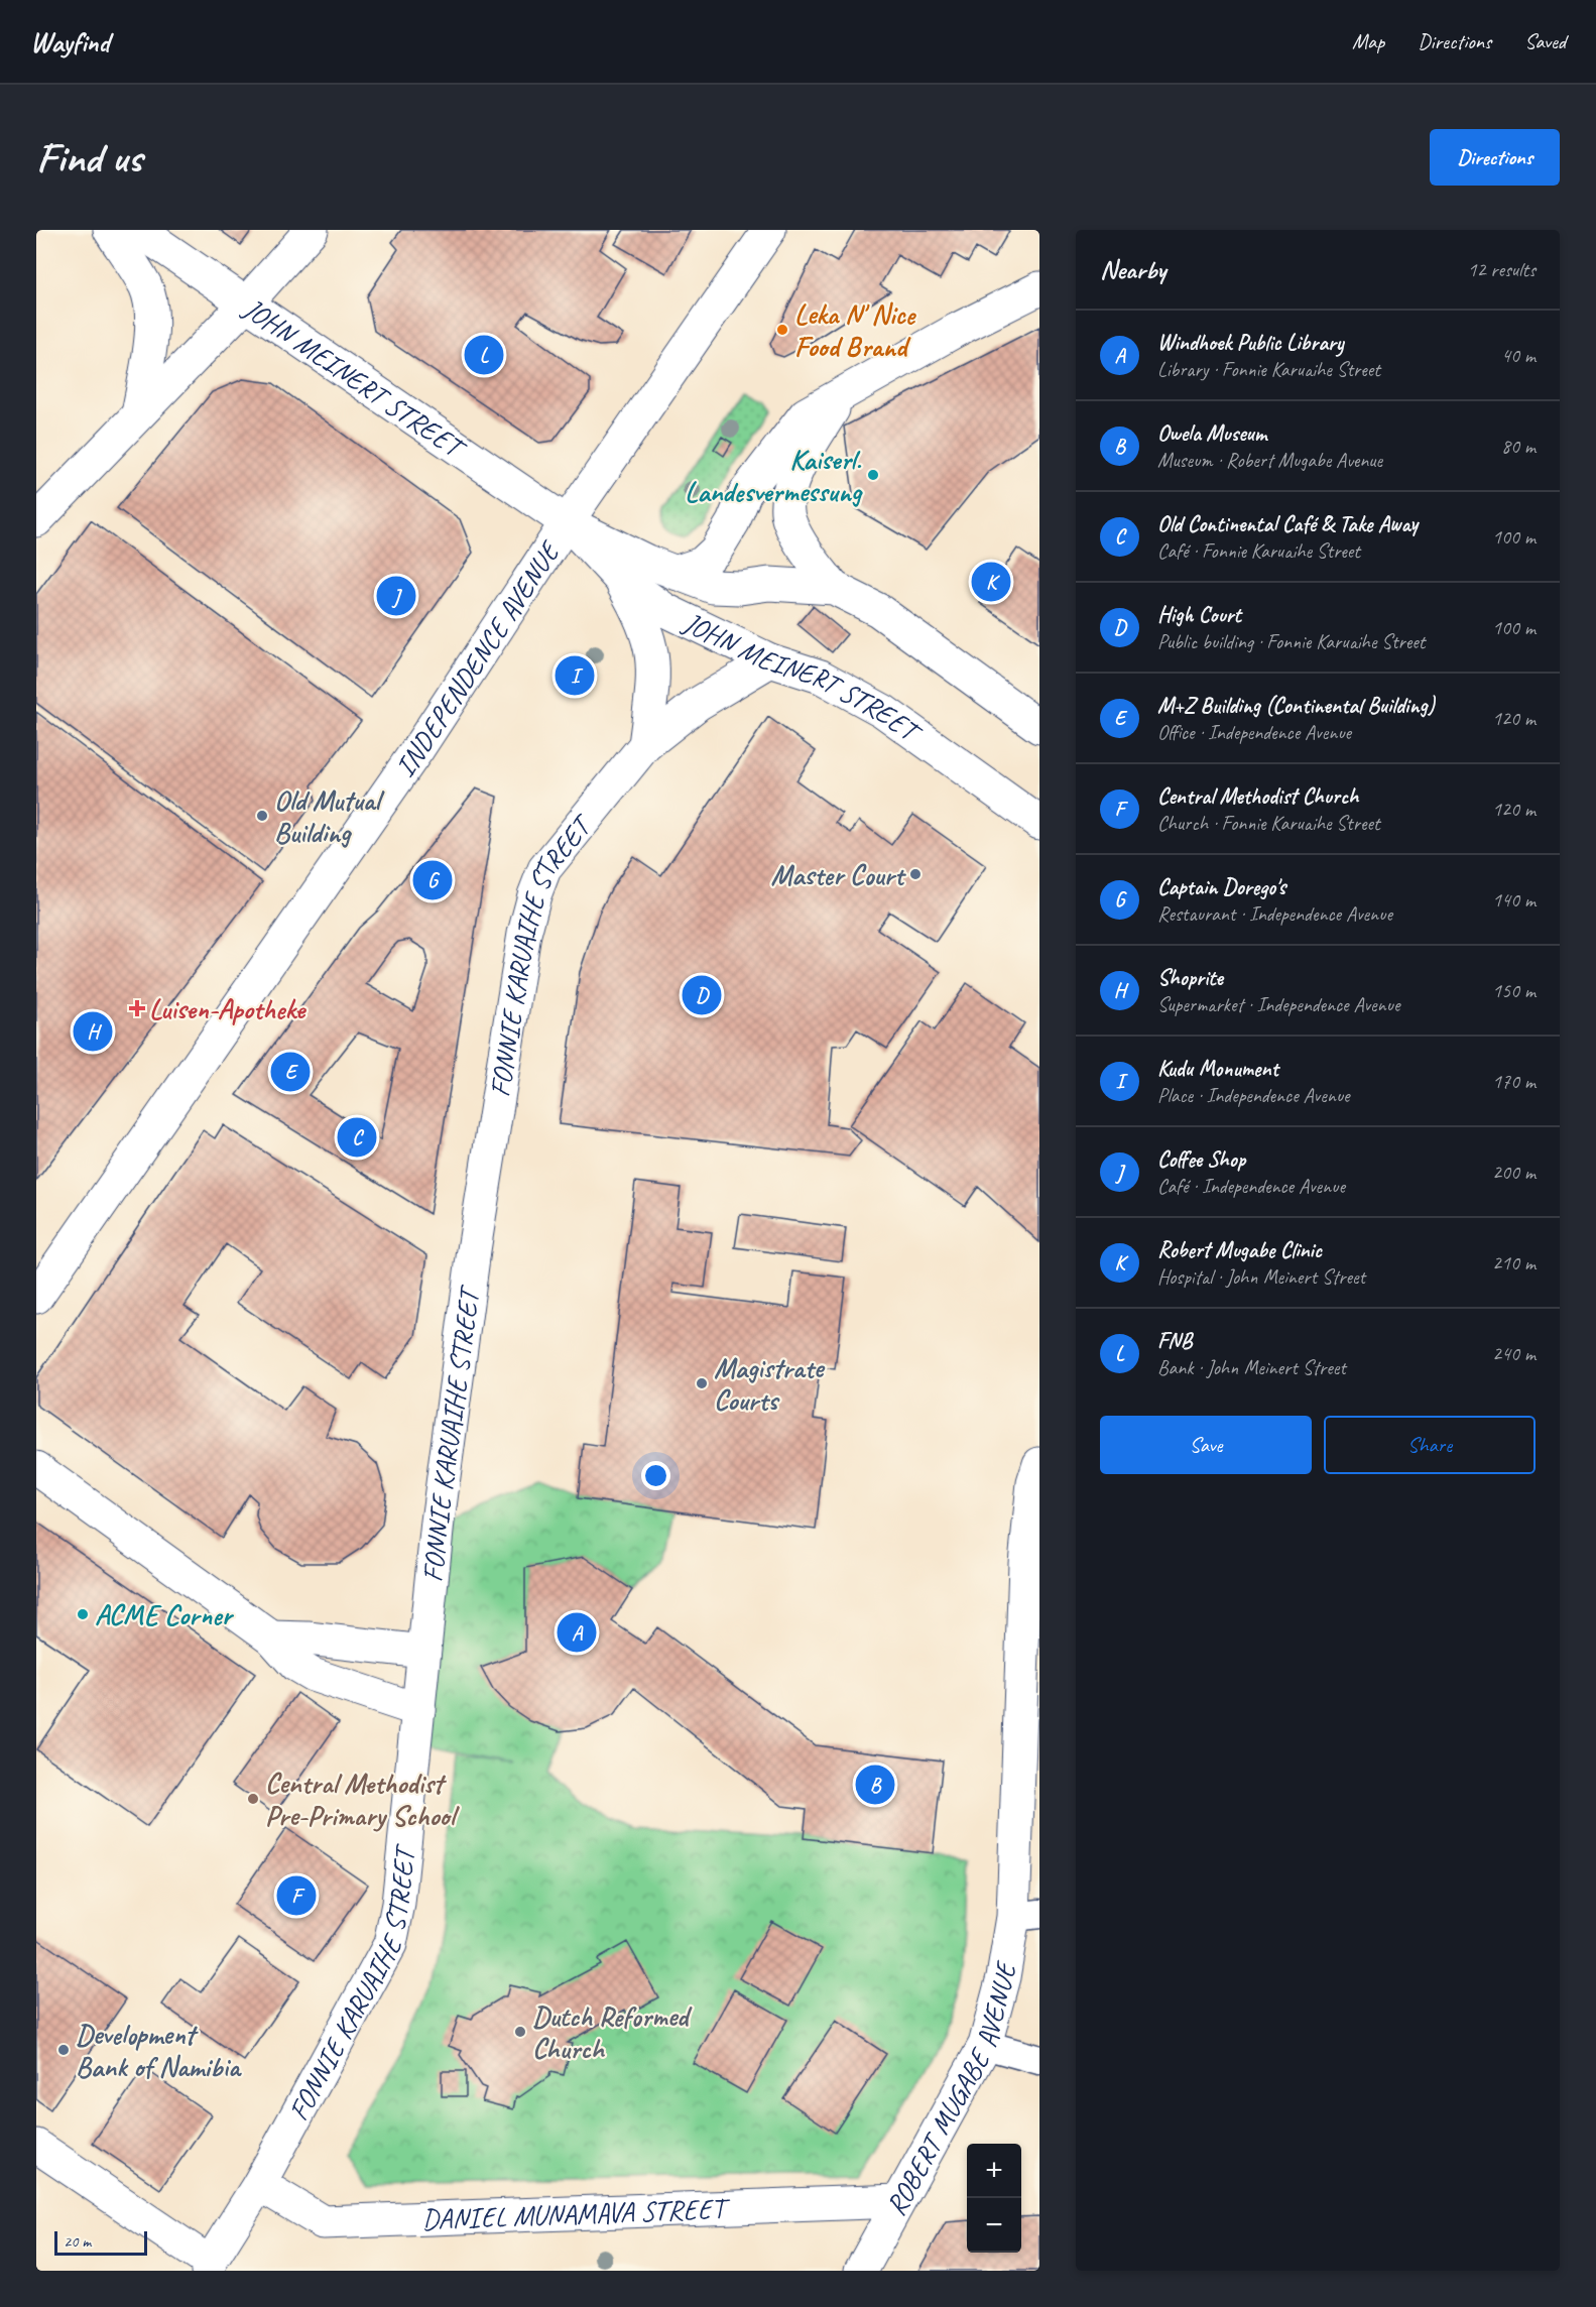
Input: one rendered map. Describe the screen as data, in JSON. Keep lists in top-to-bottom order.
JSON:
{
  "streets": {
    "street": [
      "JOHN MEINERT STREET",
      "INDEPENDENCE AVENUE",
      "FONNIE KARUAIHE STREET",
      "ROBERT MUGABE AVENUE",
      "DANIEL MUNAMAVA STREET"
    ]
  },
  "crossings": [
    ["JOHN MEINERT STREET", "INDEPENDENCE AVENUE"],
    ["JOHN MEINERT STREET", "FONNIE KARUAIHE STREET"],
    ["FONNIE KARUAIHE STREET", "DANIEL MUNAMAVA STREET"],
    ["ROBERT MUGABE AVENUE", "DANIEL MUNAMAVA STREET"]
  ],
  "places": {
    "other": [
      "Leka N' Nice Food Brand",
      "Kaiserl. Landesvermessung",
      "Old Mutual Building",
      "Master Court",
      "Magistrate Courts",
      "ACME Corner",
      "Central Methodist Pre-Primary School",
      "Dutch Reformed Church",
      "Development Bank of Namibia"
    ],
    "health": ["Luisen-Apotheke"]
  },
  "scale_bar": "20 m",
  "page": {
    "header": "Wayfind",
    "nav": ["Map", "Directions", "Saved"],
    "buttons": [
      "Directions",
      ["Save", "Share"]
    ],
    "title": "Find us",
    "heading": ["Nearby", "12 results"],
    "list": [
      {
        "mark": "A",
        "name": "Windhoek Public Library",
        "note": "Library · Fonnie Karuaihe Street",
        "value": "40 m"
      },
      {
        "mark": "B",
        "name": "Owela Museum",
        "note": "Museum · Robert Mugabe Avenue",
        "value": "80 m"
      },
      {
        "mark": "C",
        "name": "Old Continental Café & Take Away",
        "note": "Café · Fonnie Karuaihe Street",
        "value": "100 m"
      },
      {
        "mark": "D",
        "name": "High Court",
        "note": "Public building · Fonnie Karuaihe Street",
        "value": "100 m"
      },
      {
        "mark": "E",
        "name": "M+Z Building (Continental Building)",
        "note": "Office · Independence Avenue",
        "value": "120 m"
      },
      {
        "mark": "F",
        "name": "Central Methodist Church",
        "note": "Church · Fonnie Karuaihe Street",
        "value": "120 m"
      },
      {
        "mark": "G",
        "name": "Captain Dorego's",
        "note": "Restaurant · Independence Avenue",
        "value": "140 m"
      },
      {
        "mark": "H",
        "name": "Shoprite",
        "note": "Supermarket · Independence Avenue",
        "value": "150 m"
      },
      {
        "mark": "I",
        "name": "Kudu Monument",
        "note": "Place · Independence Avenue",
        "value": "170 m"
      },
      {
        "mark": "J",
        "name": "Coffee Shop",
        "note": "Café · Independence Avenue",
        "value": "200 m"
      },
      {
        "mark": "K",
        "name": "Robert Mugabe Clinic",
        "note": "Hospital · John Meinert Street",
        "value": "210 m"
      },
      {
        "mark": "L",
        "name": "FNB",
        "note": "Bank · John Meinert Street",
        "value": "240 m"
      }
    ],
    "pins": [
      "L",
      "K",
      "J",
      "I",
      "G",
      "D",
      "H",
      "E",
      "C",
      "A",
      "B",
      "F"
    ],
    "map_buttons": ["+", "−"],
    "scale": "20 m"
  }
}
